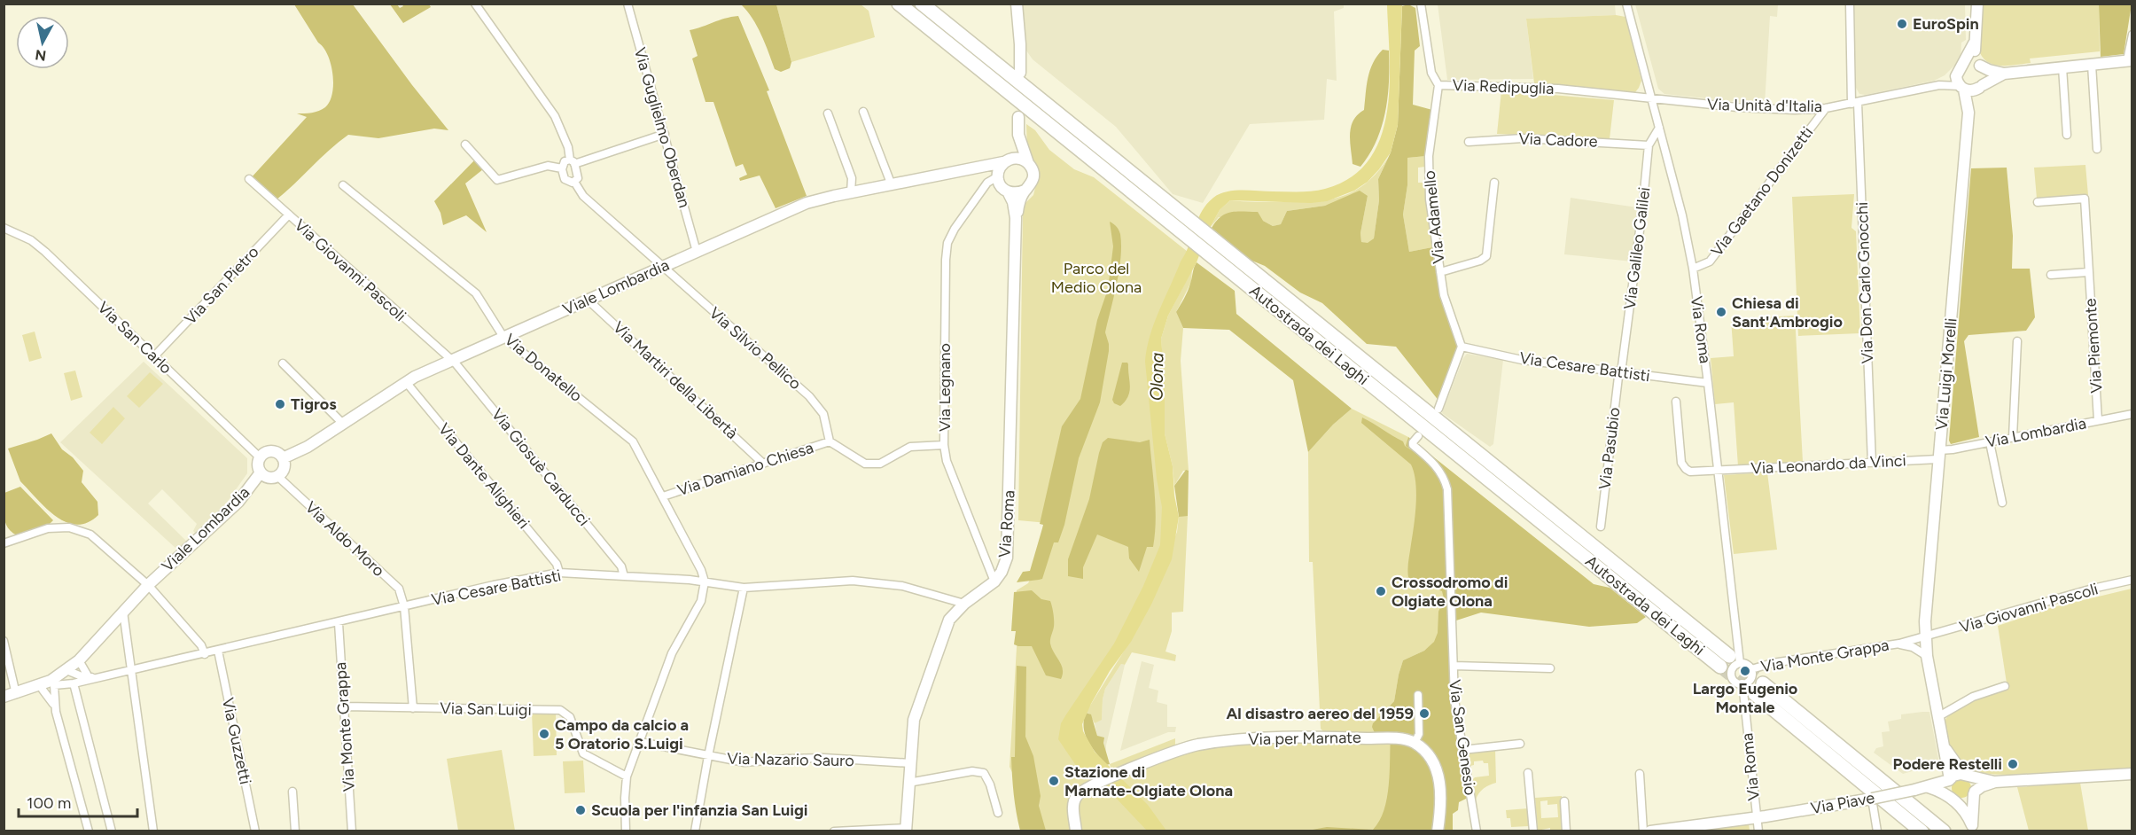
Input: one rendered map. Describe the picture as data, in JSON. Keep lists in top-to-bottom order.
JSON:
{
  "streets": {
    "highway": ["Autostrada dei Laghi"],
    "street": [
      "Via Redipuglia",
      "Via Unità d'Italia",
      "Via Guglielmo Oberdan",
      "Via Cadore",
      "Via Gaetano Donizetti",
      "Via Adamello",
      "Via Galileo Galilei",
      "Via Giovanni Pascoli",
      "Via Don Carlo Gnocchi",
      "Via San Pietro",
      "Viale Lombardia",
      "Via Roma",
      "Via San Carlo",
      "Via Piemonte",
      "Via Silvio Pellico",
      "Via Cesare Battisti",
      "Via Donatello",
      "Via Luigi Morelli",
      "Via Martiri della Libertà",
      "Via Legnano",
      "Via Lombardia",
      "Via Pasubio",
      "Via Leonardo da Vinci",
      "Via Giosuè Carducci",
      "Via Damiano Chiesa",
      "Via Dante Alighieri",
      "Via Aldo Moro",
      "Via Monte Grappa",
      "Via San Luigi",
      "Via San Genesio",
      "Via per Marnate",
      "Via Guzzetti",
      "Via Nazario Sauro",
      "Via Piave"
    ]
  },
  "crossings": [
    ["Via Redipuglia", "Via Unità d'Italia"],
    ["Via Redipuglia", "Via Adamello"],
    ["Via Redipuglia", "Via Roma"],
    ["Via Unità d'Italia", "Via Gaetano Donizetti"],
    ["Via Unità d'Italia", "Via Don Carlo Gnocchi"],
    ["Via Unità d'Italia", "Via Roma"],
    ["Via Unità d'Italia", "Via Luigi Morelli"],
    ["Via Guglielmo Oberdan", "Viale Lombardia"],
    ["Via Cadore", "Via Galileo Galilei"],
    ["Via Gaetano Donizetti", "Via Roma"],
    ["Via Adamello", "Via Cesare Battisti"],
    ["Via Galileo Galilei", "Via Roma"],
    ["Via Galileo Galilei", "Via Cesare Battisti"],
    ["Via Galileo Galilei", "Via Pasubio"],
    ["Via Giovanni Pascoli", "Via San Pietro"],
    ["Via Giovanni Pascoli", "Viale Lombardia"],
    ["Via Giovanni Pascoli", "Via Luigi Morelli"],
    ["Via Giovanni Pascoli", "Via Giosuè Carducci"],
    ["Via Giovanni Pascoli", "Via Monte Grappa"],
    ["Via Don Carlo Gnocchi", "Via Leonardo da Vinci"],
    ["Via San Pietro", "Via San Carlo"],
    ["Viale Lombardia", "Via Roma"],
    ["Viale Lombardia", "Via San Carlo"],
    ["Viale Lombardia", "Via Silvio Pellico"],
    ["Viale Lombardia", "Via Cesare Battisti"],
    ["Viale Lombardia", "Via Donatello"],
    ["Viale Lombardia", "Via Martiri della Libertà"],
    ["Viale Lombardia", "Via Legnano"],
    ["Viale Lombardia", "Via Giosuè Carducci"],
    ["Viale Lombardia", "Via Dante Alighieri"],
    ["Viale Lombardia", "Via Aldo Moro"],
    ["Via Roma", "Autostrada dei Laghi"],
    ["Via Roma", "Via Cesare Battisti"],
    ["Via Roma", "Via Legnano"],
    ["Via Roma", "Via Leonardo da Vinci"],
    ["Via Roma", "Via Nazario Sauro"],
    ["Via Roma", "Via Piave"],
    ["Via San Carlo", "Via Aldo Moro"],
    ["Via Piemonte", "Via Lombardia"],
    ["Via Silvio Pellico", "Via Damiano Chiesa"],
    ["Via Cesare Battisti", "Via Donatello"],
    ["Via Cesare Battisti", "Via Pasubio"],
    ["Via Cesare Battisti", "Via Giosuè Carducci"],
    ["Via Cesare Battisti", "Via Dante Alighieri"],
    ["Via Cesare Battisti", "Via Aldo Moro"],
    ["Via Cesare Battisti", "Via Monte Grappa"],
    ["Via Cesare Battisti", "Via Guzzetti"],
    ["Via Donatello", "Via Damiano Chiesa"],
    ["Via Luigi Morelli", "Via Lombardia"],
    ["Via Luigi Morelli", "Via Leonardo da Vinci"],
    ["Via Luigi Morelli", "Via Monte Grappa"],
    ["Via Luigi Morelli", "Via Piave"],
    ["Via Martiri della Libertà", "Via Damiano Chiesa"],
    ["Via Legnano", "Via Damiano Chiesa"],
    ["Via Lombardia", "Via Leonardo da Vinci"],
    ["Via Monte Grappa", "Via San Luigi"]
  ],
  "water": ["Olona"],
  "parks": ["Parco del Medio Olona"],
  "places": [
    "EuroSpin",
    "Chiesa di Sant'Ambrogio",
    "Tigros",
    "Crossodromo di Olgiate Olona",
    "Largo Eugenio Montale",
    "Al disastro aereo del 1959",
    "Campo da calcio a 5 Oratorio S.Luigi",
    "Podere Restelli",
    "Stazione di Marnate-Olgiate Olona",
    "Scuola per l'infanzia San Luigi"
  ],
  "scale_bar": "100 m",
  "north": "bottom"
}
